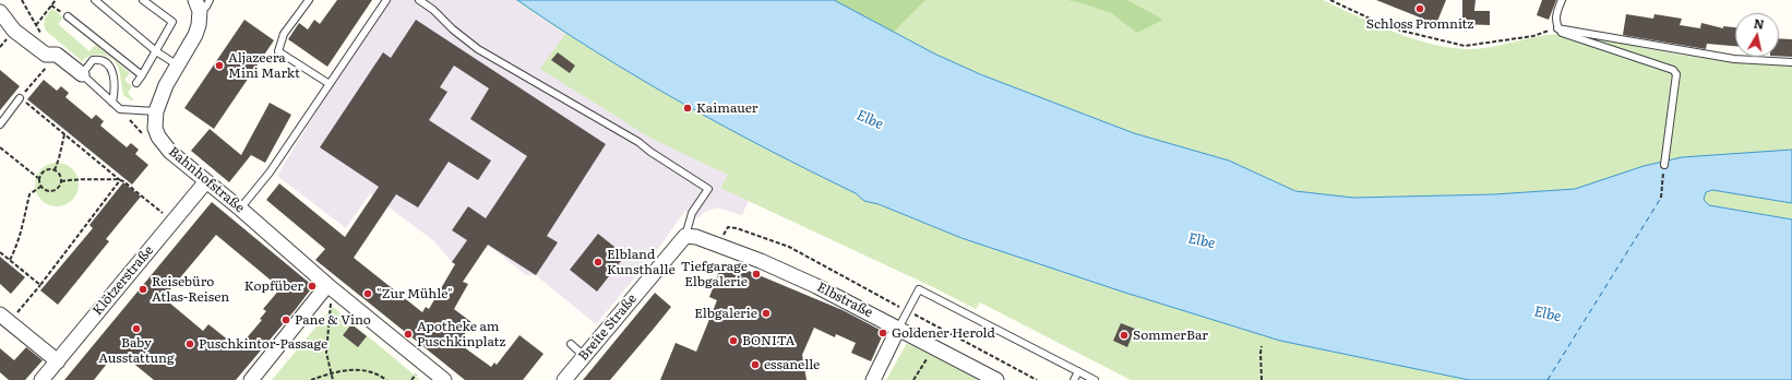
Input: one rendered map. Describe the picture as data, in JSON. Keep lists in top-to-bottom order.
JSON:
{
  "streets": {
    "street": [
      "Bahnhofstraße",
      "Klötzerstraße",
      "Elbstraße",
      "Breite Straße"
    ]
  },
  "crossings": [
    ["Bahnhofstraße", "Klötzerstraße"],
    ["Elbstraße", "Breite Straße"]
  ],
  "water": ["Elbe"],
  "places": [
    "Schloss Promnitz",
    "Aljazeera Mini Markt",
    "Kaimauer",
    "Elbland Kunsthalle",
    "Tiefgarage Elbgalerie",
    "Kopfüber",
    "Reisebüro Atlas-Reisen",
    "\"Zur Mühle\"",
    "Elbgalerie",
    "Pane & Vino",
    "Baby Ausstattung",
    "Goldener Herold",
    "Apotheke am Puschkinplatz",
    "SommerBar",
    "BONITA",
    "Puschkintor-Passage",
    "essanelle"
  ],
  "north": "top"
}
